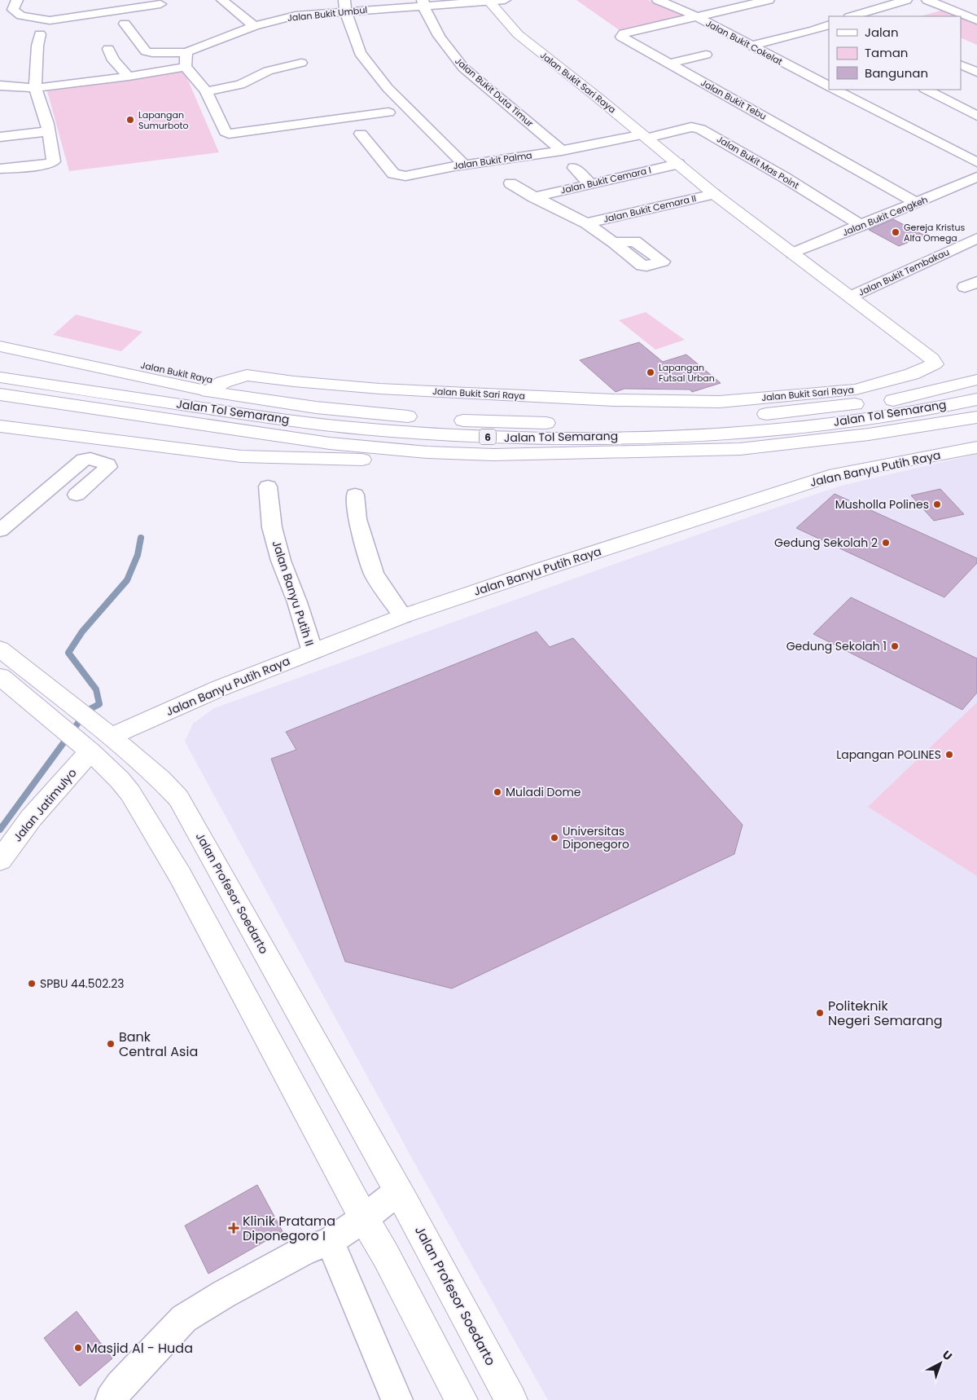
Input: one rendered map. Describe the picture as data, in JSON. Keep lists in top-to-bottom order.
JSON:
{
  "streets": {
    "main road": [
      "Jalan Bukit Sari Raya",
      "Jalan Bukit Raya",
      "Jalan Tol Semarang",
      "6",
      "Jalan Banyu Putih Raya",
      "Jalan Jatimulyo",
      "Jalan Profesor Soedarto"
    ],
    "street": [
      "Jalan Bukit Umbul",
      "Jalan Bukit Cokelat",
      "Jalan Bukit Duta Timur",
      "Jalan Bukit Tebu",
      "Jalan Bukit Palma",
      "Jalan Bukit Mas Point",
      "Jalan Bukit Cemara I",
      "Jalan Bukit Cemara II",
      "Jalan Bukit Cengkeh",
      "Jalan Bukit Tembakau",
      "Jalan Banyu Putih II"
    ]
  },
  "crossings": [
    ["Jalan Bukit Umbul", "Jalan Bukit Sari Raya"],
    ["Jalan Bukit Umbul", "Jalan Bukit Duta Timur"],
    ["Jalan Bukit Cokelat", "Jalan Bukit Tebu"],
    ["Jalan Bukit Sari Raya", "Jalan Bukit Palma"],
    ["Jalan Bukit Sari Raya", "Jalan Bukit Mas Point"],
    ["Jalan Bukit Sari Raya", "Jalan Bukit Cemara I"],
    ["Jalan Bukit Sari Raya", "Jalan Bukit Cemara II"],
    ["Jalan Bukit Sari Raya", "Jalan Bukit Cengkeh"],
    ["Jalan Bukit Sari Raya", "Jalan Bukit Tembakau"],
    ["Jalan Bukit Sari Raya", "Jalan Bukit Raya"],
    ["Jalan Bukit Duta Timur", "Jalan Bukit Palma"],
    ["Jalan Bukit Tebu", "Jalan Bukit Cengkeh"],
    ["Jalan Bukit Palma", "Jalan Bukit Mas Point"],
    ["Jalan Bukit Mas Point", "Jalan Bukit Cengkeh"],
    ["Jalan Banyu Putih Raya", "Jalan Banyu Putih II"],
    ["Jalan Banyu Putih Raya", "Jalan Jatimulyo"],
    ["Jalan Banyu Putih Raya", "Jalan Profesor Soedarto"],
    ["Jalan Jatimulyo", "Jalan Profesor Soedarto"]
  ],
  "places": {
    "other": [
      "Lapangan Sumurboto",
      "Gereja Kristus Alfa Omega",
      "Lapangan Futsal Urban",
      "Musholla Polines",
      "Gedung Sekolah 2",
      "Gedung Sekolah 1",
      "Lapangan POLINES",
      "Muladi Dome",
      "Universitas Diponegoro",
      "SPBU 44.502.23",
      "Politeknik Negeri Semarang",
      "Bank Central Asia",
      "Masjid Al - Huda"
    ],
    "health": ["Klinik Pratama Diponegoro I"]
  },
  "legend": ["Jalan", "Taman", "Bangunan"],
  "north": "top right"
}
